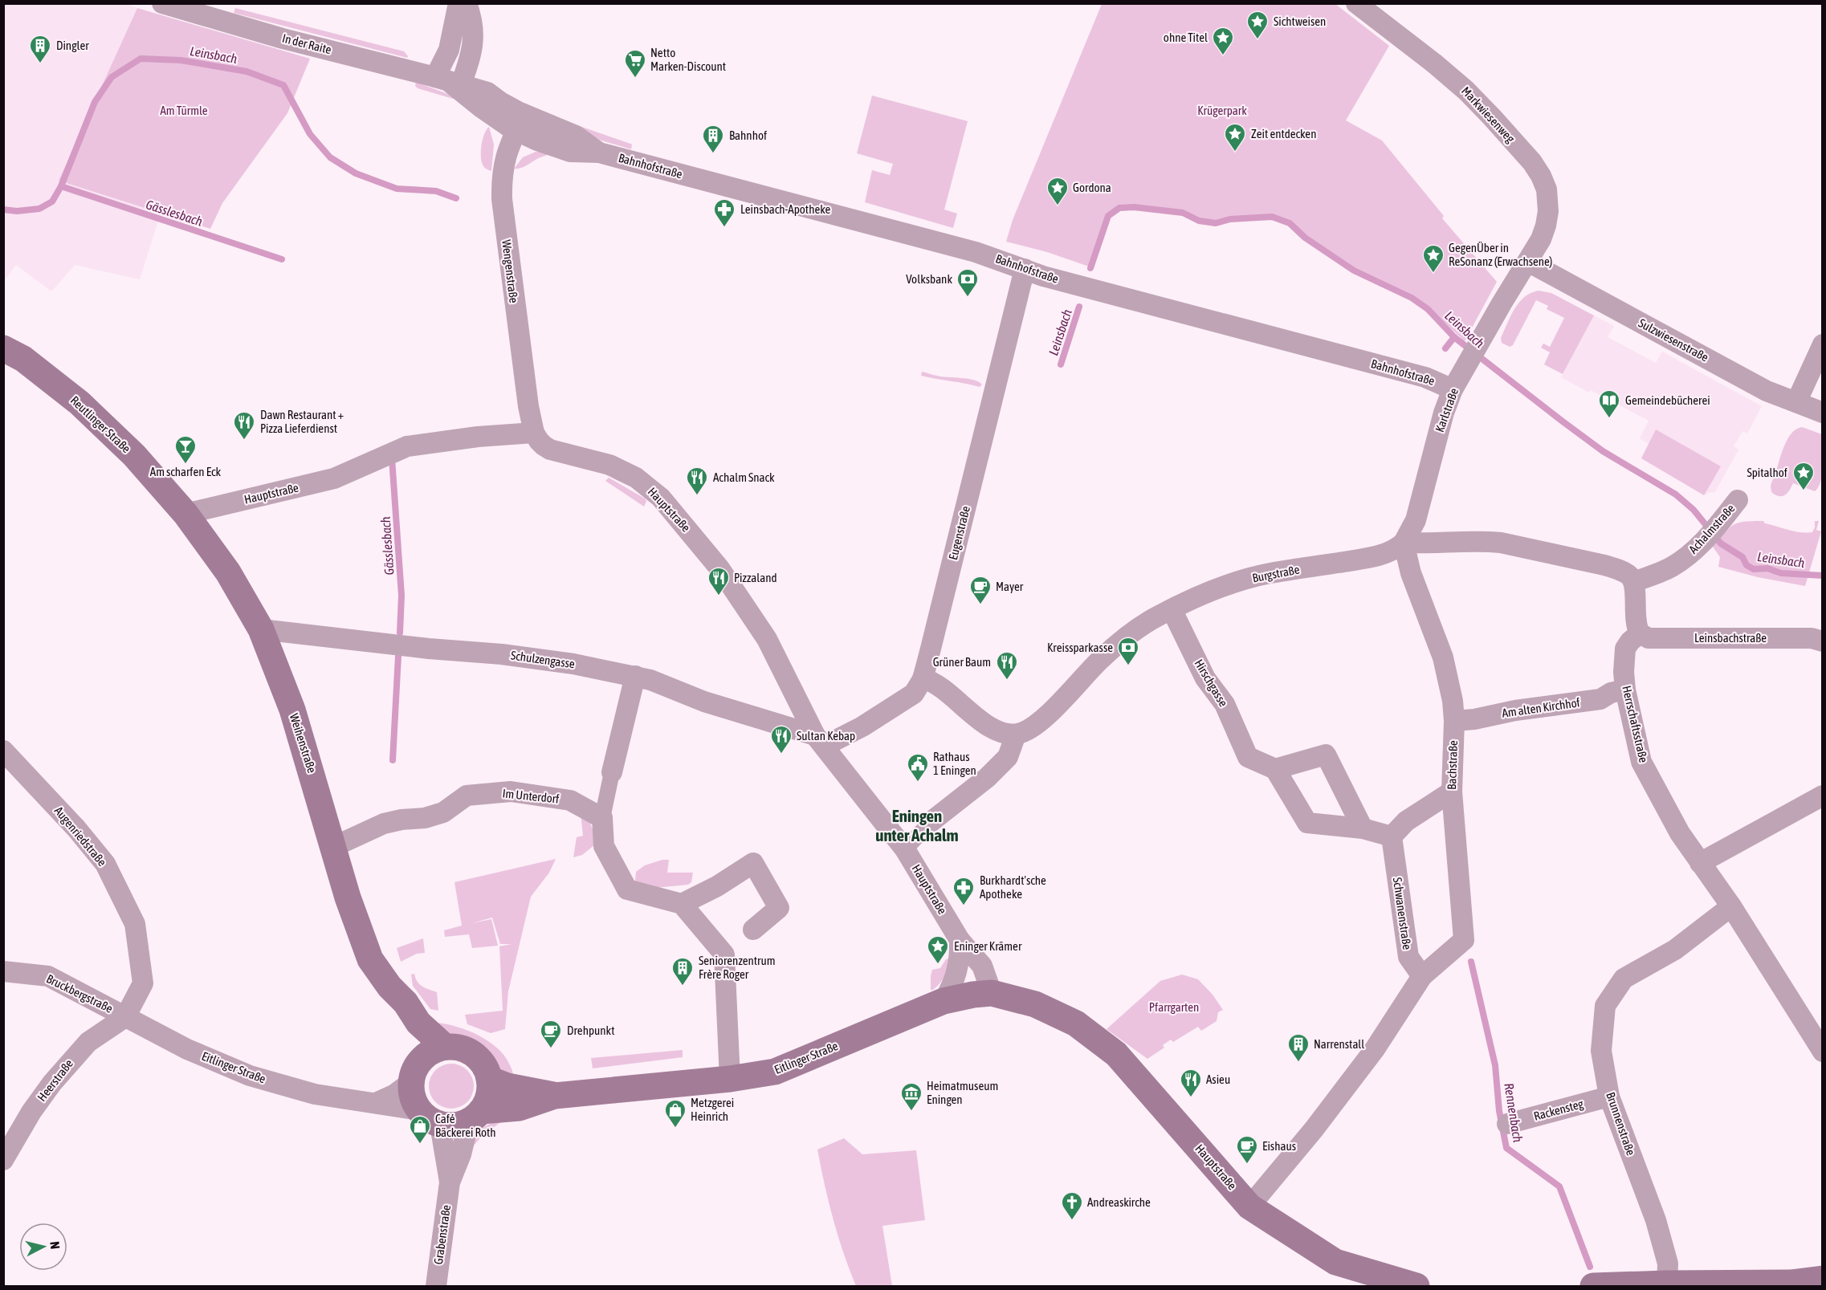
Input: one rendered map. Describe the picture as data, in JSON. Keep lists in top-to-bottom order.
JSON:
{
  "streets": {
    "main road": [
      "Reutlinger Straße",
      "Hauptstraße",
      "Weihenstraße",
      "Eitlinger Straße"
    ],
    "street": [
      "In der Raite",
      "Markwiesenweg",
      "Bahnhofstraße",
      "Wengenstraße",
      "Sulzwiesenstraße",
      "Karlstraße",
      "Achalmstraße",
      "Eugenstraße",
      "Burgstraße",
      "Leinsbachstraße",
      "Schulzengasse",
      "Hirschgasse",
      "Am alten Kirchhof",
      "Herrschaftsstraße",
      "Bachstraße",
      "Im Unterdorf",
      "Augenriedstraße",
      "Schwanenstraße",
      "Bruckbergstraße",
      "Heerstraße",
      "Rackensteg",
      "Brunnenstraße",
      "Grabenstraße"
    ]
  },
  "crossings": [
    ["In der Raite", "Bahnhofstraße"],
    ["Markwiesenweg", "Sulzwiesenstraße"],
    ["Markwiesenweg", "Karlstraße"],
    ["Bahnhofstraße", "Wengenstraße"],
    ["Bahnhofstraße", "Karlstraße"],
    ["Bahnhofstraße", "Eugenstraße"],
    ["Wengenstraße", "Hauptstraße"],
    ["Sulzwiesenstraße", "Karlstraße"],
    ["Karlstraße", "Burgstraße"],
    ["Karlstraße", "Bachstraße"],
    ["Reutlinger Straße", "Hauptstraße"],
    ["Reutlinger Straße", "Weihenstraße"],
    ["Hauptstraße", "Eugenstraße"],
    ["Hauptstraße", "Schulzengasse"],
    ["Hauptstraße", "Weihenstraße"],
    ["Hauptstraße", "Eitlinger Straße"],
    ["Eugenstraße", "Schulzengasse"],
    ["Burgstraße", "Hirschgasse"],
    ["Burgstraße", "Bachstraße"],
    ["Leinsbachstraße", "Herrschaftsstraße"],
    ["Schulzengasse", "Weihenstraße"],
    ["Am alten Kirchhof", "Herrschaftsstraße"],
    ["Am alten Kirchhof", "Bachstraße"],
    ["Herrschaftsstraße", "Brunnenstraße"],
    ["Weihenstraße", "Im Unterdorf"],
    ["Weihenstraße", "Eitlinger Straße"],
    ["Weihenstraße", "Grabenstraße"],
    ["Bachstraße", "Schwanenstraße"],
    ["Augenriedstraße", "Bruckbergstraße"],
    ["Augenriedstraße", "Eitlinger Straße"],
    ["Augenriedstraße", "Heerstraße"],
    ["Bruckbergstraße", "Eitlinger Straße"],
    ["Bruckbergstraße", "Heerstraße"],
    ["Eitlinger Straße", "Heerstraße"],
    ["Eitlinger Straße", "Grabenstraße"],
    ["Rackensteg", "Brunnenstraße"]
  ],
  "districts": ["Eningen unter Achalm"],
  "water": ["Leinsbach", "Gässlesbach", "Rennenbach"],
  "parks": ["Am Türmle", "Krügerpark", "Pfarrgarten"],
  "places": {
    "place": [
      "Sichtweisen",
      "ohne Titel",
      "Zeit entdecken",
      "Gordona",
      "GegenÜber in ReSonanz (Erwachsene)",
      "Spitalhof",
      "Eninger Krämer"
    ],
    "building": [
      "Dingler",
      "Bahnhof",
      "Seniorenzentrum Frère Roger",
      "Narrenstall"
    ],
    "supermarket": ["Netto Marken-Discount"],
    "pharmacy": ["Leinsbach-Apotheke", "Burkhardt'sche Apotheke"],
    "bank": ["Volksbank", "Kreissparkasse"],
    "library": ["Gemeindebücherei"],
    "restaurant": [
      "Dawn Restaurant + Pizza Lieferdienst",
      "Achalm Snack",
      "Pizzaland",
      "Grüner Baum",
      "Sultan Kebap",
      "Asieu"
    ],
    "bar": ["Am scharfen Eck"],
    "cafe": ["Mayer", "Drehpunkt", "Eishaus"],
    "public building": ["Rathaus 1 Eningen"],
    "museum": ["Heimatmuseum Eningen"],
    "shop": ["Metzgerei Heinrich", "Café Bäckerei Roth"],
    "church": ["Andreaskirche"]
  },
  "north": "right"
}
